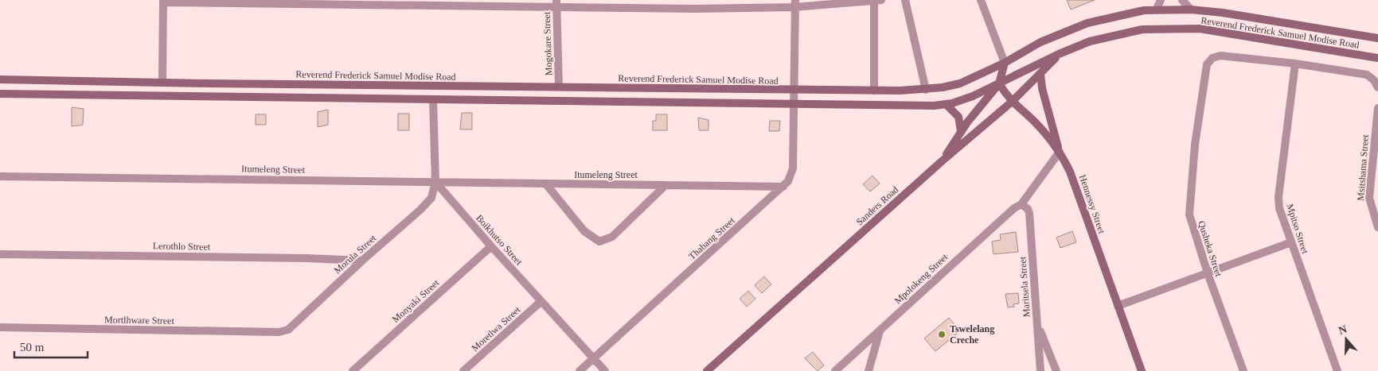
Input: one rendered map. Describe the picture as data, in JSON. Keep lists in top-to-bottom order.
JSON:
{
  "streets": {
    "main road": ["Reverend Frederick Samuel Modise Road", "Hennessy Street", "Sanders Road"],
    "street": [
      "Mogokare Street",
      "Msitshama Street",
      "Itumeleng Street",
      "Mpitso Street",
      "Thabang Street",
      "Boikhutso Street",
      "Lerothlo Street",
      "Qusheka Street",
      "Morula Street",
      "Mpolokeng Street",
      "Maritsela Street",
      "Monyaki Street",
      "Mortlhware Street",
      "Moretlwa Street"
    ]
  },
  "crossings": [
    ["Reverend Frederick Samuel Modise Road", "Mogokare Street"],
    ["Reverend Frederick Samuel Modise Road", "Hennessy Street"],
    ["Reverend Frederick Samuel Modise Road", "Sanders Road"],
    ["Reverend Frederick Samuel Modise Road", "Thabang Street"],
    ["Itumeleng Street", "Thabang Street"],
    ["Itumeleng Street", "Boikhutso Street"],
    ["Itumeleng Street", "Morula Street"],
    ["Hennessy Street", "Sanders Road"],
    ["Hennessy Street", "Mpolokeng Street"],
    ["Mpitso Street", "Qusheka Street"],
    ["Thabang Street", "Boikhutso Street"],
    ["Boikhutso Street", "Morula Street"],
    ["Boikhutso Street", "Monyaki Street"],
    ["Boikhutso Street", "Moretlwa Street"],
    ["Lerothlo Street", "Morula Street"],
    ["Morula Street", "Mortlhware Street"],
    ["Mpolokeng Street", "Maritsela Street"]
  ],
  "places": ["Tswelelang Creche"],
  "scale_bar": "50 m",
  "north": "top"
}
